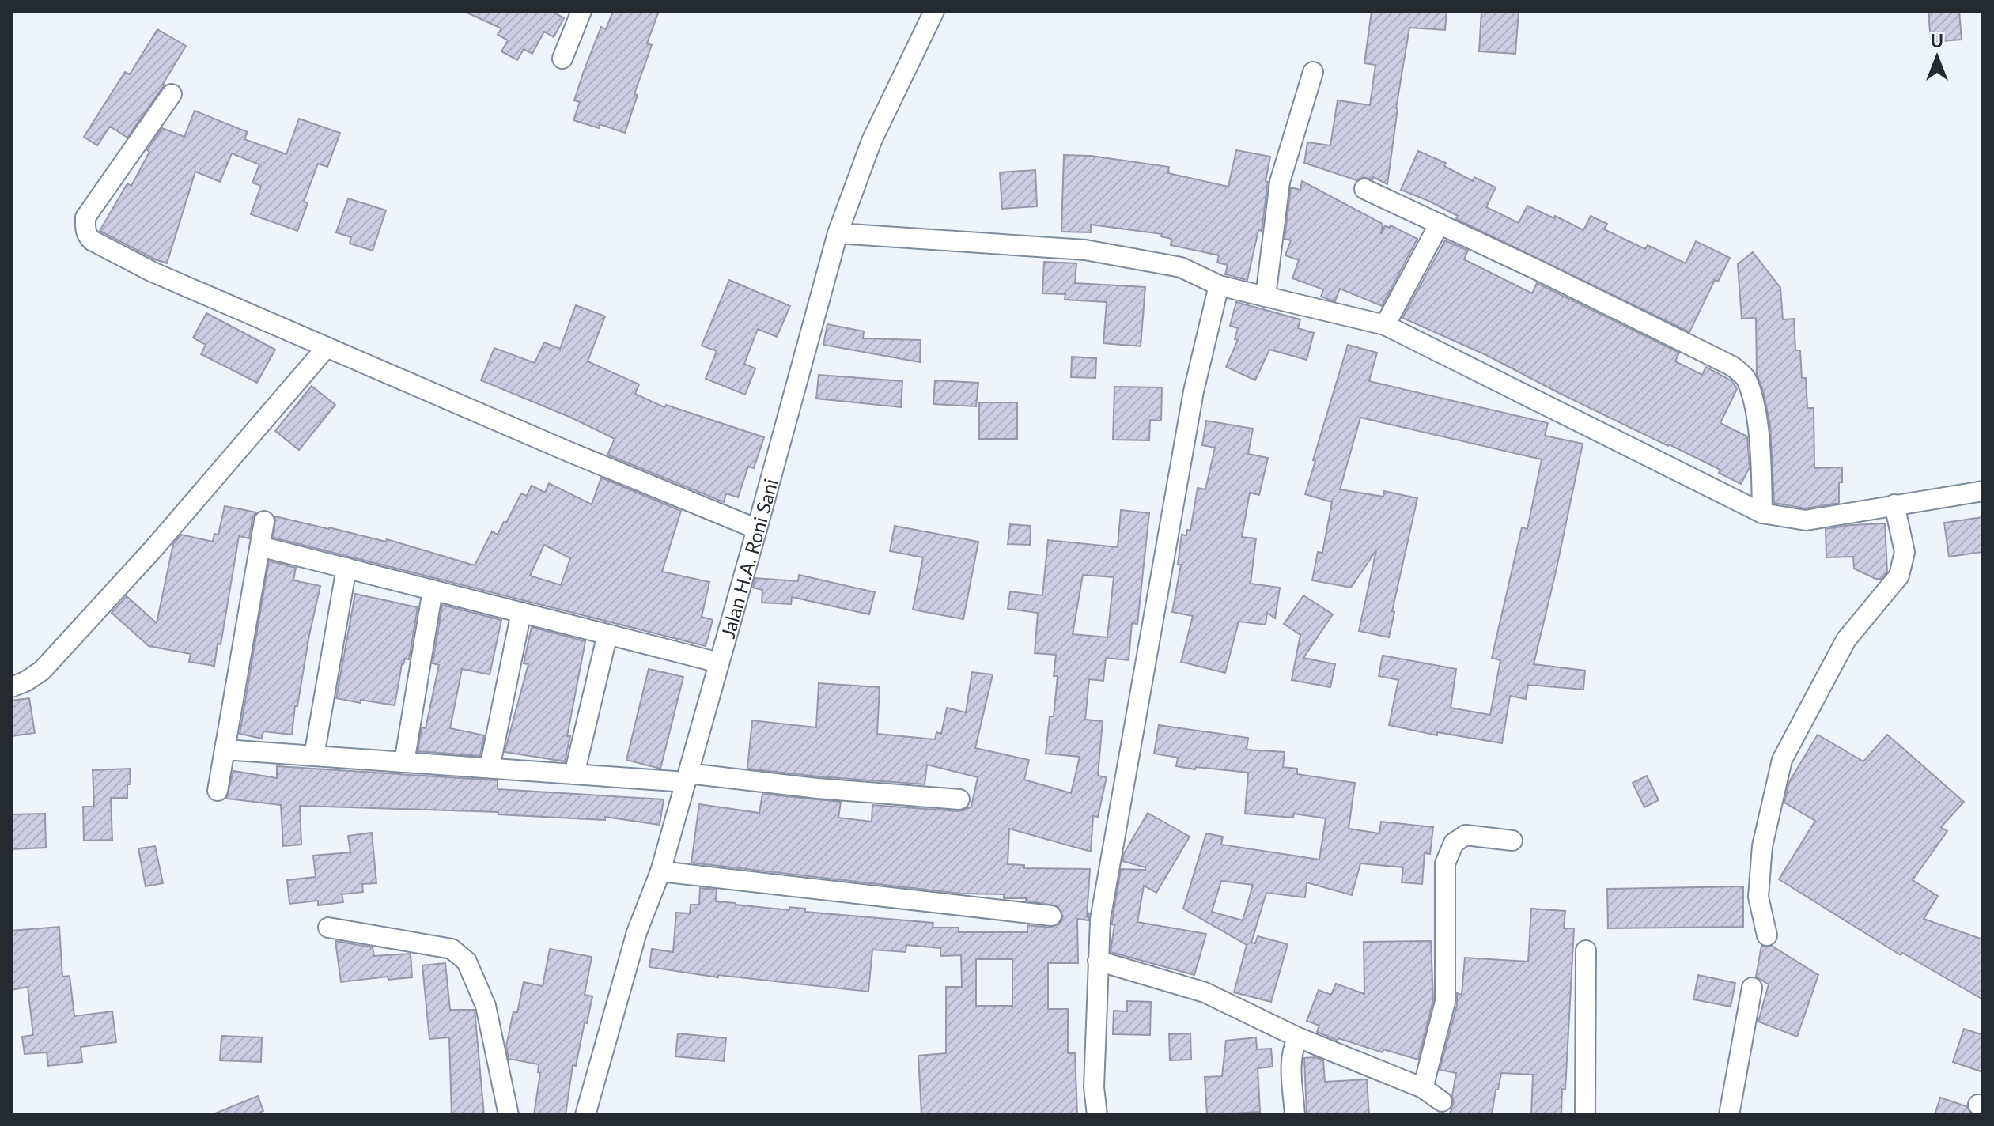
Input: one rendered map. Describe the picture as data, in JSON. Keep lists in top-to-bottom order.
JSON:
{
  "streets": {
    "street": ["Jalan H.A. Roni Sani"]
  },
  "north": "top"
}
